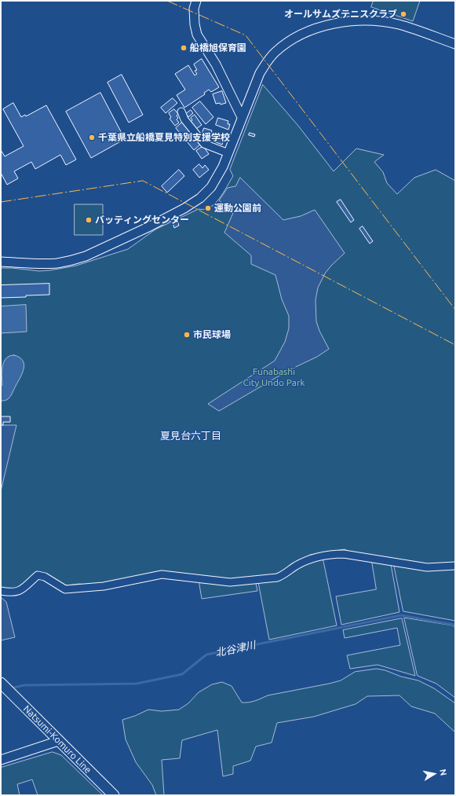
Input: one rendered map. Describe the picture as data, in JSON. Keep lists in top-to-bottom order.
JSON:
{
  "streets": {
    "main road": ["Natsumi-Komuro Line"]
  },
  "districts": ["夏見台六丁目"],
  "water": ["北谷津川"],
  "parks": ["Funabashi City Undo Park"],
  "places": [
    "オールサムズテニスクラブ",
    "船橋旭保育園",
    "千葉県立船橋夏見特別支援学校",
    "運動公園前",
    "バッティングセンター",
    "市民球場"
  ],
  "north": "right"
}
